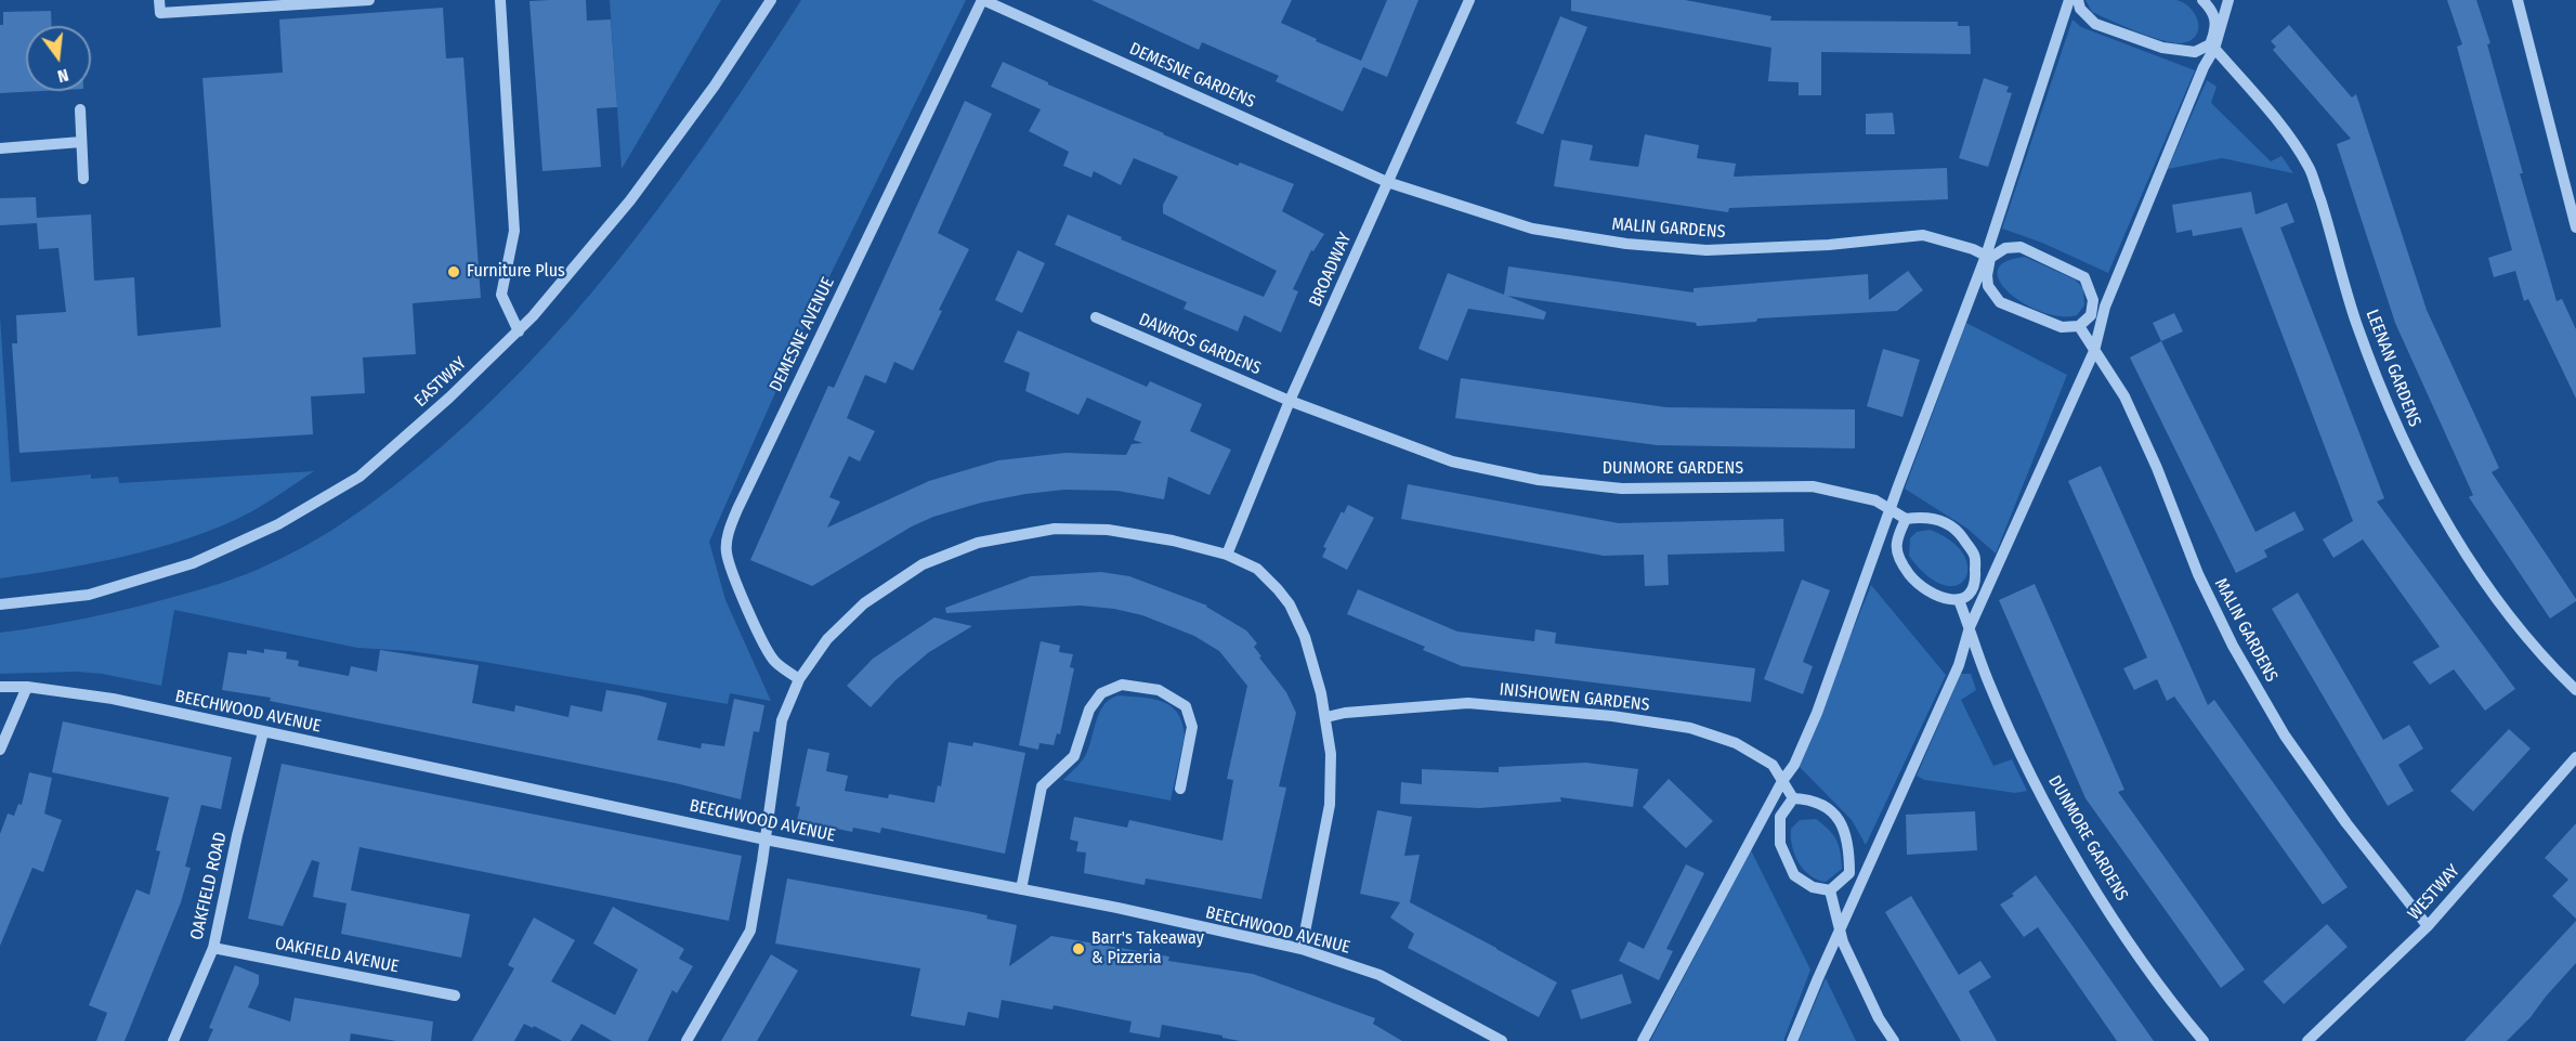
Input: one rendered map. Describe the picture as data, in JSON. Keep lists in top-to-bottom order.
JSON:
{
  "streets": {
    "street": [
      "DEMESNE GARDENS",
      "MALIN GARDENS",
      "BROADWAY",
      "DEMESNE AVENUE",
      "DAWROS GARDENS",
      "LEENAN GARDENS",
      "EASTWAY",
      "DUNMORE GARDENS",
      "INISHOWEN GARDENS",
      "BEECHWOOD AVENUE",
      "OAKFIELD ROAD",
      "WESTWAY",
      "OAKFIELD AVENUE"
    ]
  },
  "crossings": [
    ["DEMESNE GARDENS", "MALIN GARDENS"],
    ["DEMESNE GARDENS", "BROADWAY"],
    ["DEMESNE GARDENS", "DEMESNE AVENUE"],
    ["MALIN GARDENS", "BROADWAY"],
    ["MALIN GARDENS", "WESTWAY"],
    ["BROADWAY", "DAWROS GARDENS"],
    ["BROADWAY", "DUNMORE GARDENS"],
    ["DAWROS GARDENS", "DUNMORE GARDENS"],
    ["BEECHWOOD AVENUE", "OAKFIELD ROAD"],
    ["OAKFIELD ROAD", "OAKFIELD AVENUE"]
  ],
  "places": ["Furniture Plus", "Barr's Takeaway & Pizzeria"],
  "north": "bottom"
}
